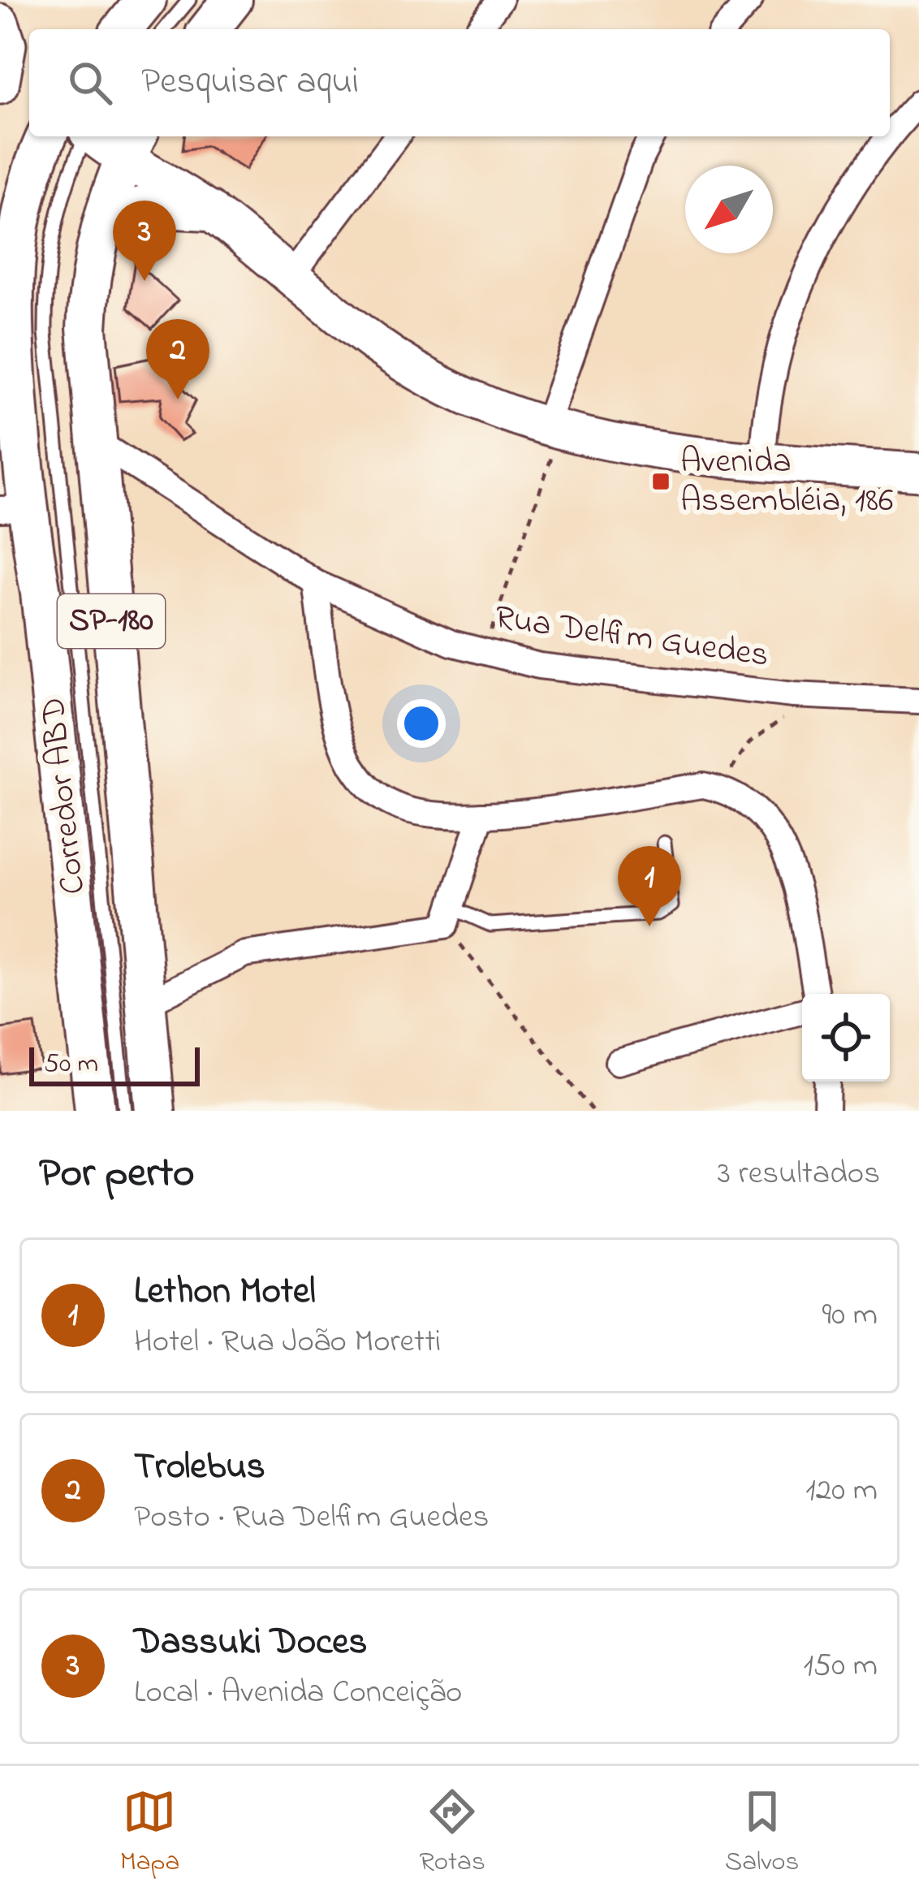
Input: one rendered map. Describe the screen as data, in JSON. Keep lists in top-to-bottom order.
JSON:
{
  "streets": {
    "main road": ["SP-180"],
    "street": ["Rua Delfim Guedes"],
    "lane": ["Corredor ABD"]
  },
  "crossings": [
    ["SP-180", "Rua Delfim Guedes"],
    ["SP-180", "Corredor ABD"]
  ],
  "places": {
    "transit": ["Avenida Assembléia, 186"]
  },
  "scale_bar": "50 m",
  "north": "bottom left",
  "page": {
    "search": "Pesquisar aqui",
    "pins": ["3", "2", "1"],
    "scale": "50 m",
    "heading": ["Por perto", "3 resultados"],
    "list": [
      {
        "mark": "1",
        "name": "Lethon Motel",
        "note": "Hotel · Rua João Moretti",
        "value": "90 m"
      },
      {
        "mark": "2",
        "name": "Trolebus",
        "note": "Posto · Rua Delfim Guedes",
        "value": "120 m"
      },
      {
        "mark": "3",
        "name": "Dassuki Doces",
        "note": "Local · Avenida Conceição",
        "value": "150 m"
      }
    ],
    "nav": ["Mapa", "Rotas", "Salvos"]
  }
}
